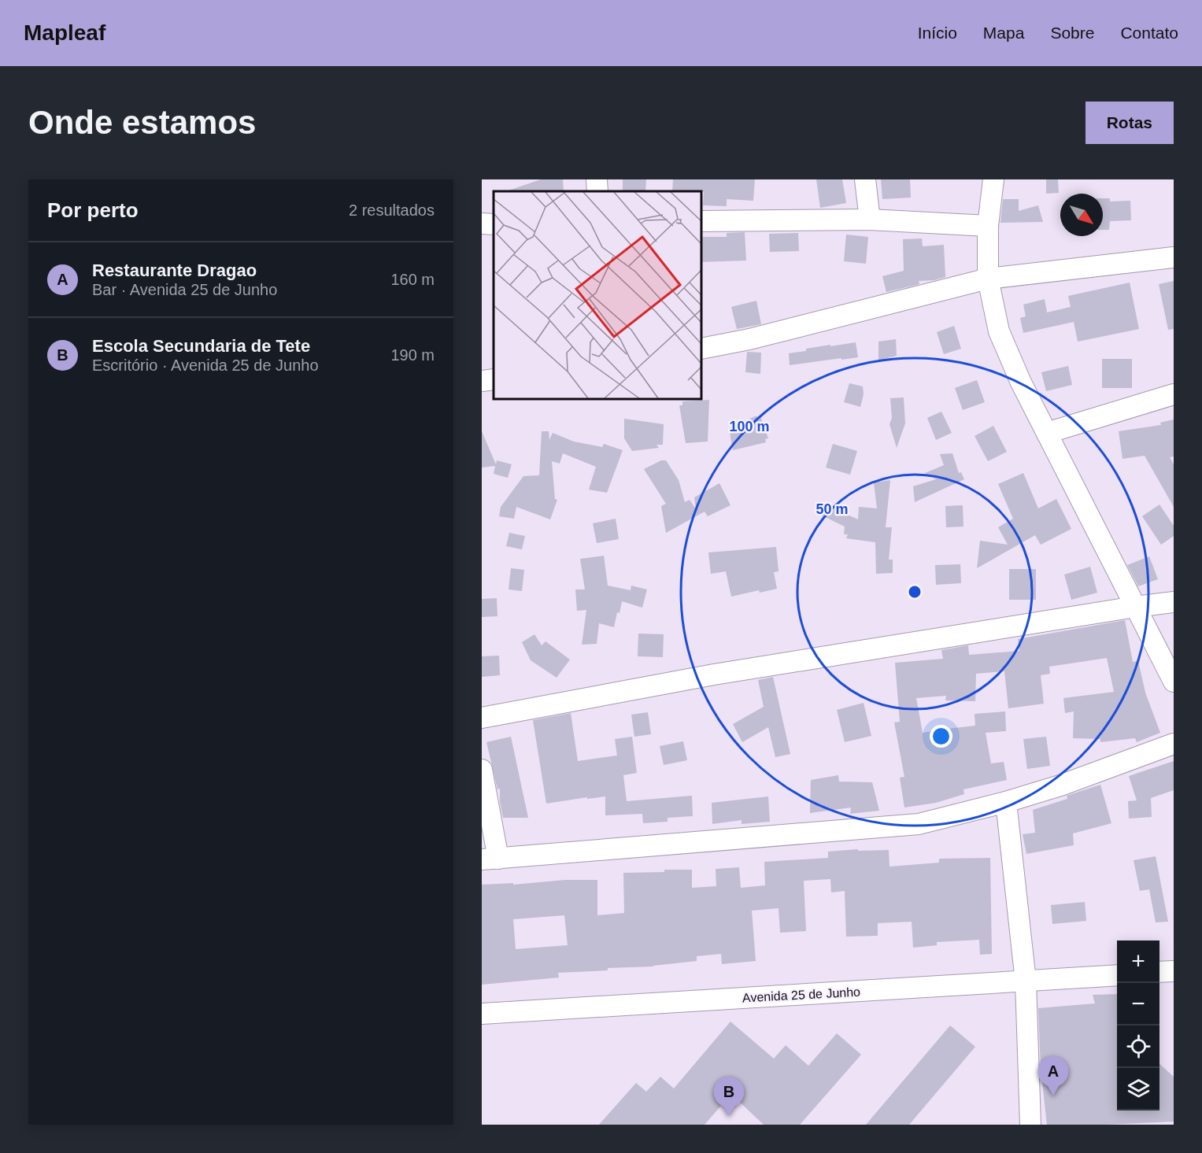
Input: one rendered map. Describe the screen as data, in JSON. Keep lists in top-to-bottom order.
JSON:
{
  "streets": {
    "street": ["Avenida 25 de Junho"]
  },
  "north": "bottom right",
  "page": {
    "header": "Mapleaf",
    "nav": [
      "Início",
      "Mapa",
      "Sobre",
      "Contato"
    ],
    "buttons": "Rotas",
    "title": "Onde estamos",
    "heading": ["Por perto", "2 resultados"],
    "list": [
      {
        "mark": "A",
        "name": "Restaurante Dragao",
        "note": "Bar · Avenida 25 de Junho",
        "value": "160 m"
      },
      {
        "mark": "B",
        "name": "Escola Secundaria de Tete",
        "note": "Escritório · Avenida 25 de Junho",
        "value": "190 m"
      }
    ],
    "map_buttons": ["+", "−"],
    "pins": ["A", "B"]
  },
  "rings": ["100 m", "50 m"]
}
